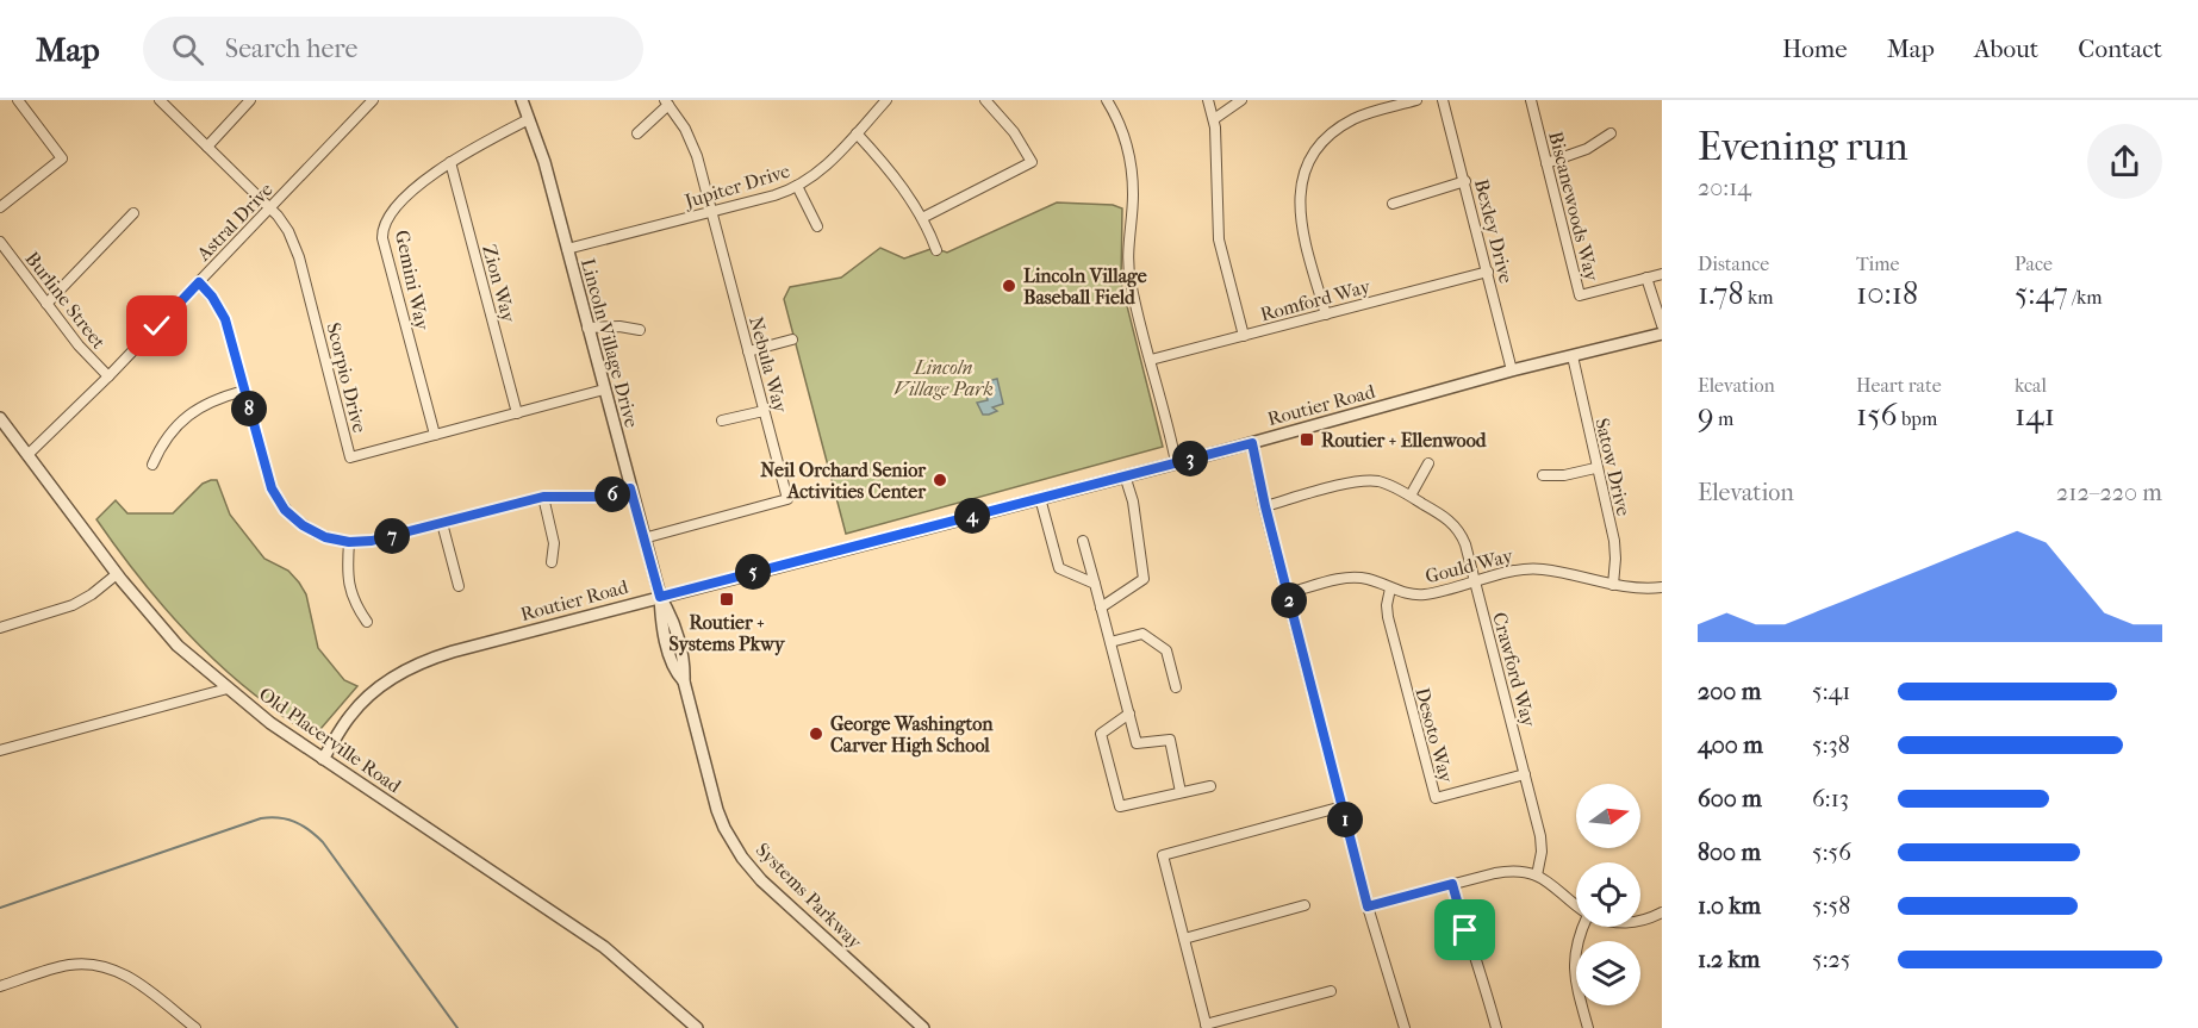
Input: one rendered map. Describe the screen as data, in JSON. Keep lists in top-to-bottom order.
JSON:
{
  "streets": {
    "street": [
      "Jupiter Drive",
      "Biscanewoods Way",
      "Astral Drive",
      "Bexley Drive",
      "Gemini Way",
      "Zion Way",
      "Burline Street",
      "Romford Way",
      "Lincoln Village Drive",
      "Nebula Way",
      "Scorpio Drive",
      "Routier Road",
      "Satow Drive",
      "Gould Way",
      "Crawford Way",
      "Desoto Way",
      "Old Placerville Road",
      "Systems Parkway"
    ]
  },
  "crossings": [
    ["Jupiter Drive", "Lincoln Village Drive"],
    ["Jupiter Drive", "Nebula Way"],
    ["Astral Drive", "Burline Street"],
    ["Astral Drive", "Scorpio Drive"],
    ["Astral Drive", "Old Placerville Road"],
    ["Bexley Drive", "Romford Way"],
    ["Bexley Drive", "Routier Road"],
    ["Gemini Way", "Zion Way"],
    ["Gemini Way", "Lincoln Village Drive"],
    ["Gemini Way", "Scorpio Drive"],
    ["Zion Way", "Scorpio Drive"],
    ["Lincoln Village Drive", "Nebula Way"],
    ["Lincoln Village Drive", "Scorpio Drive"],
    ["Lincoln Village Drive", "Routier Road"],
    ["Lincoln Village Drive", "Systems Parkway"],
    ["Routier Road", "Satow Drive"],
    ["Routier Road", "Old Placerville Road"],
    ["Routier Road", "Systems Parkway"],
    ["Satow Drive", "Gould Way"],
    ["Gould Way", "Crawford Way"],
    ["Gould Way", "Desoto Way"],
    ["Crawford Way", "Desoto Way"]
  ],
  "parks": ["Lincoln Village Park"],
  "places": {
    "other": ["Lincoln Village Baseball Field", "Neil Orchard Senior Activities Center", "George Washington Carver High School"],
    "transit": ["Routier + Ellenwood", "Routier + Systems Pkwy"]
  },
  "north": "right",
  "page": {
    "header": "Map",
    "search": "Search here",
    "nav": [
      "Home",
      "Map",
      "About",
      "Contact"
    ],
    "heading": ["Evening run", "20:14"],
    "stats": [
      ["Distance", "1.78 km"],
      ["Time", "10:18"],
      ["Pace", "5:47 /km"],
      ["Elevation", "9 m"],
      ["Heart rate", "156 bpm"],
      ["kcal", "141"]
    ],
    "pins": [
      "8",
      "3",
      "6",
      "4",
      "7",
      "5",
      "2",
      "1"
    ],
    "chart": ["Elevation", "212–220 m"],
    "list": [
      {
        "name": "200 m",
        "note": "5:41"
      },
      {
        "name": "400 m",
        "note": "5:38"
      },
      {
        "name": "600 m",
        "note": "6:13"
      },
      {
        "name": "800 m",
        "note": "5:56"
      },
      {
        "name": "1.0 km",
        "note": "5:58"
      },
      {
        "name": "1.2 km",
        "note": "5:25"
      }
    ]
  }
}
